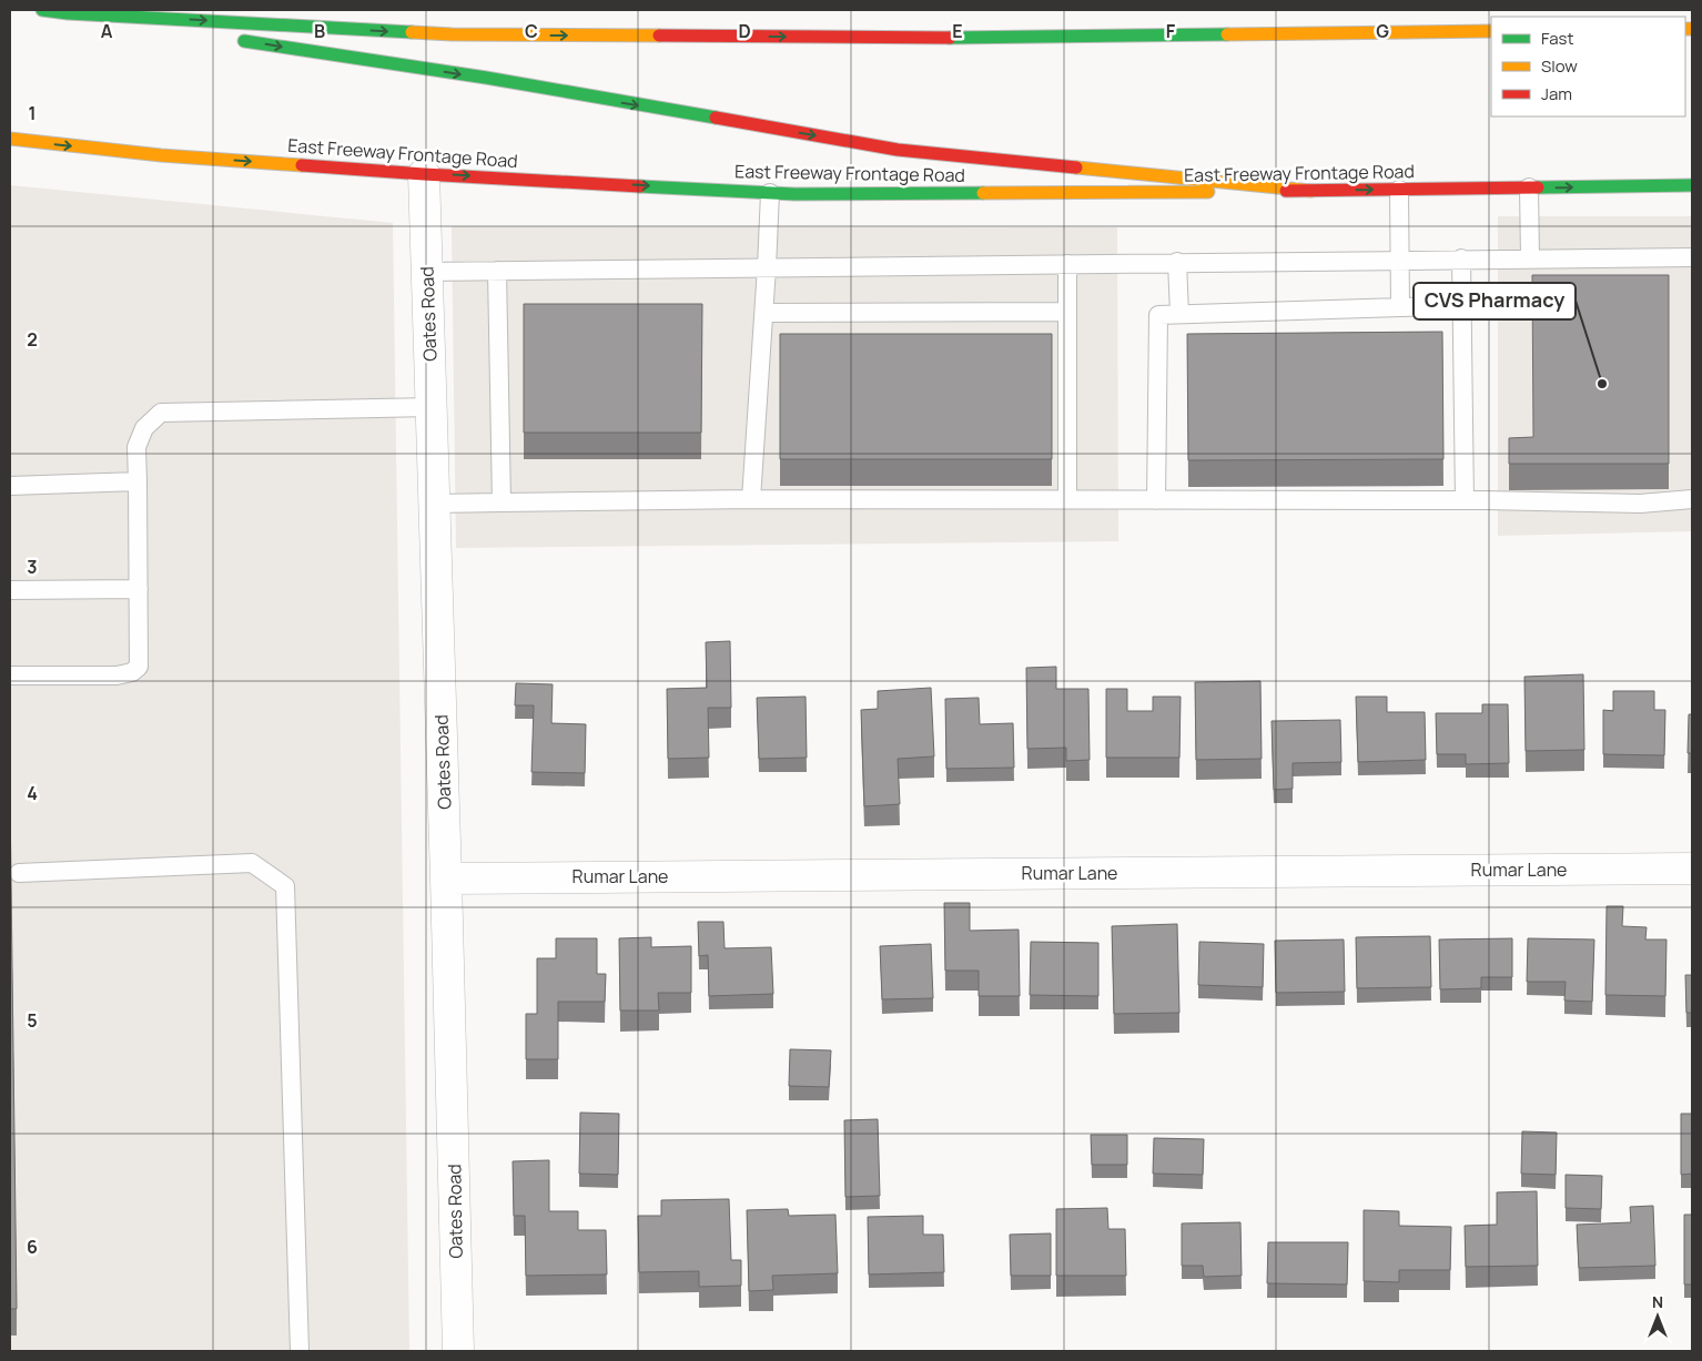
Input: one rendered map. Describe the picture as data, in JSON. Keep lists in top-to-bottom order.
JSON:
{
  "streets": {
    "main road": ["East Freeway Frontage Road"],
    "street": ["Oates Road", "Rumar Lane"]
  },
  "crossings": [
    ["East Freeway Frontage Road", "Oates Road"],
    ["Oates Road", "Rumar Lane"]
  ],
  "places": ["CVS Pharmacy"],
  "legend": ["Fast", "Slow", "Jam"],
  "north": "top",
  "grid": {
    "columns": [
      "A",
      "B",
      "C",
      "D",
      "E",
      "F",
      "G"
    ],
    "rows": [
      "1",
      "2",
      "3",
      "4",
      "5",
      "6"
    ]
  }
}
